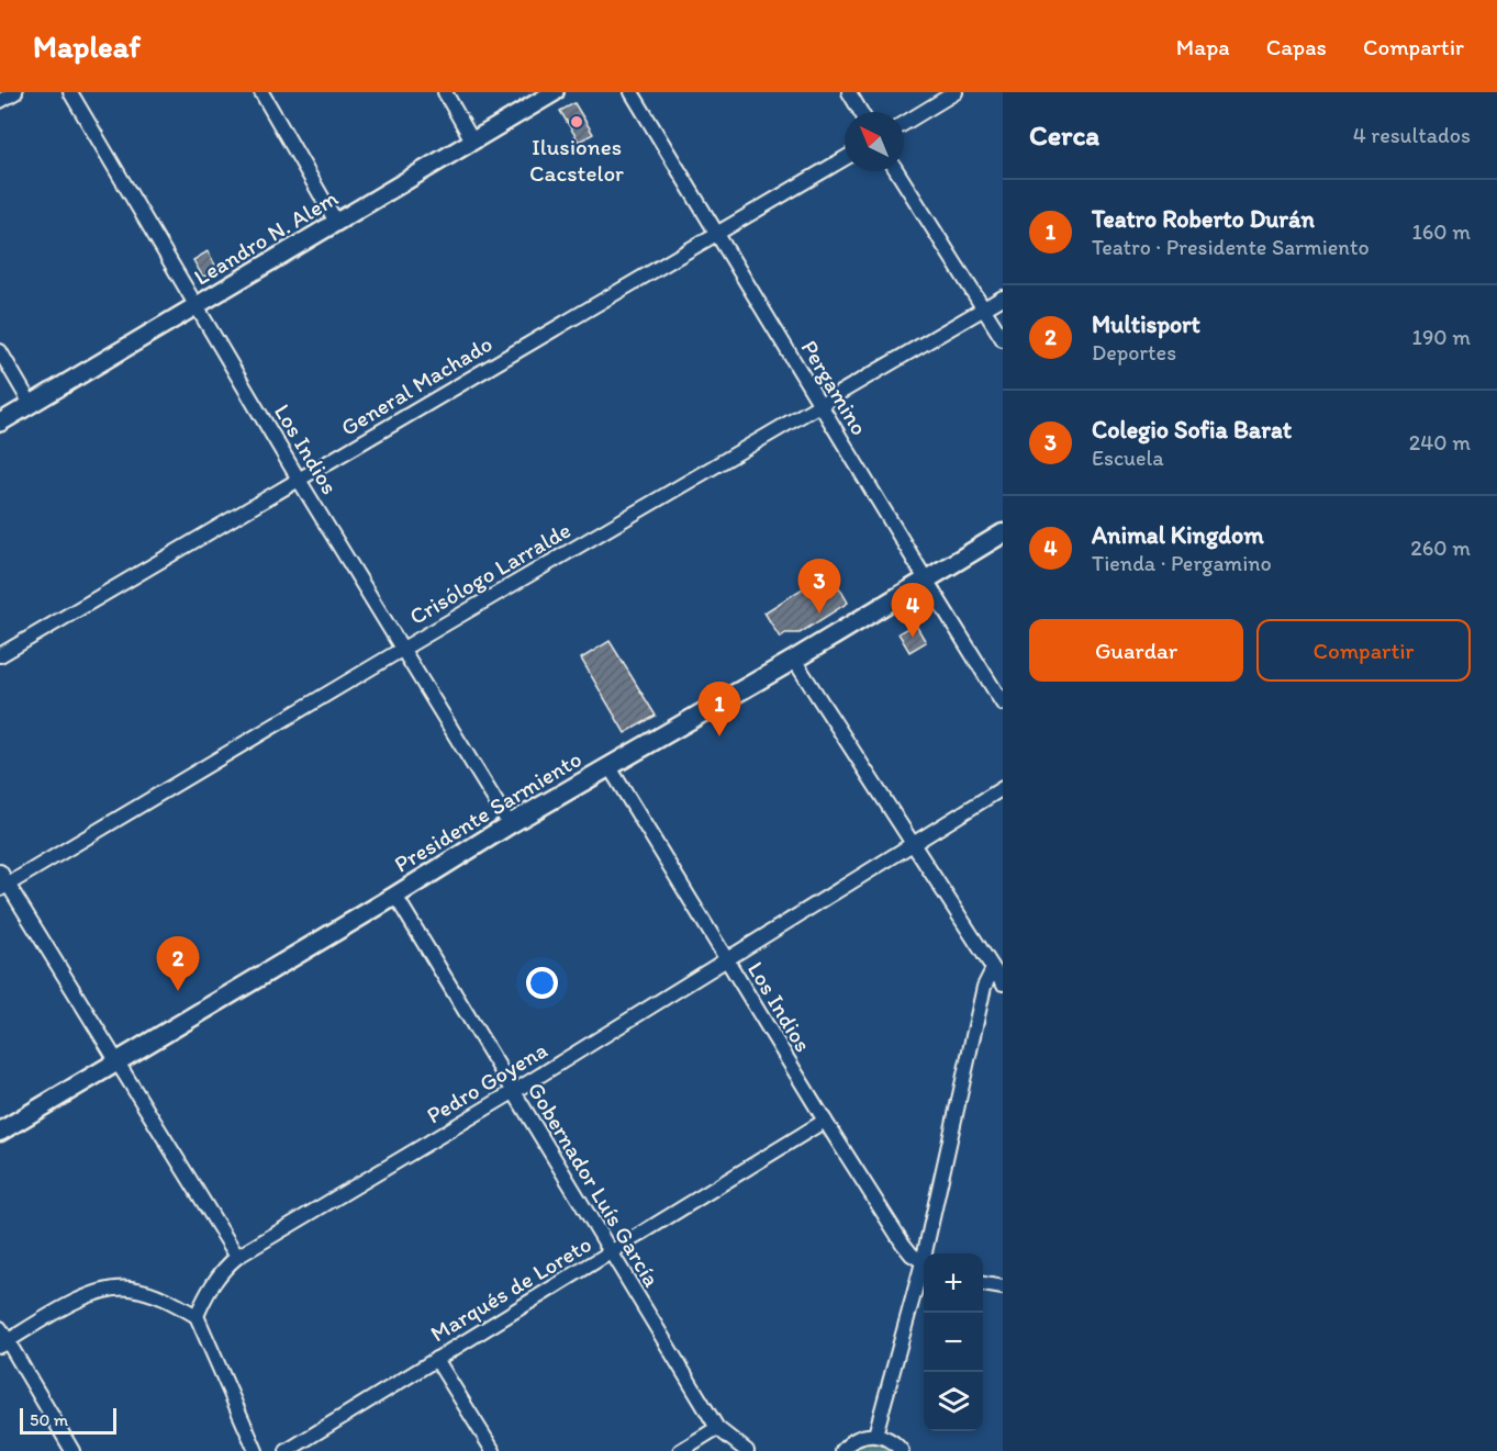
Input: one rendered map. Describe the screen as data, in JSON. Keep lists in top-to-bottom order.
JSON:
{
  "streets": {
    "main road": ["Presidente Sarmiento"],
    "street": [
      "Leandro N. Alem",
      "General Machado",
      "Pergamino",
      "Los Indios",
      "Crisólogo Larralde",
      "Pedro Goyena",
      "Gobernador Luís García",
      "Marqués de Loreto"
    ]
  },
  "crossings": [
    ["Leandro N. Alem", "Los Indios"],
    ["General Machado", "Pergamino"],
    ["General Machado", "Los Indios"],
    ["Pergamino", "Crisólogo Larralde"],
    ["Pergamino", "Presidente Sarmiento"],
    ["Los Indios", "Crisólogo Larralde"],
    ["Los Indios", "Presidente Sarmiento"],
    ["Los Indios", "Pedro Goyena"],
    ["Los Indios", "Marqués de Loreto"],
    ["Presidente Sarmiento", "Gobernador Luís García"],
    ["Pedro Goyena", "Gobernador Luís García"],
    ["Gobernador Luís García", "Marqués de Loreto"]
  ],
  "places": ["Ilusiones Cacstelor"],
  "scale_bar": "50 m",
  "north": "top left",
  "page": {
    "header": "Mapleaf",
    "nav": ["Mapa", "Capas", "Compartir"],
    "heading": ["Cerca", "4 resultados"],
    "list": [
      {
        "mark": "1",
        "name": "Teatro Roberto Durán",
        "note": "Teatro · Presidente Sarmiento",
        "value": "160 m"
      },
      {
        "mark": "2",
        "name": "Multisport",
        "note": "Deportes",
        "value": "190 m"
      },
      {
        "mark": "3",
        "name": "Colegio Sofia Barat",
        "note": "Escuela",
        "value": "240 m"
      },
      {
        "mark": "4",
        "name": "Animal Kingdom",
        "note": "Tienda · Pergamino",
        "value": "260 m"
      }
    ],
    "pins": [
      "3",
      "4",
      "1",
      "2"
    ],
    "buttons": ["Guardar", "Compartir"],
    "map_buttons": ["+", "−"],
    "scale": "50 m"
  }
}
